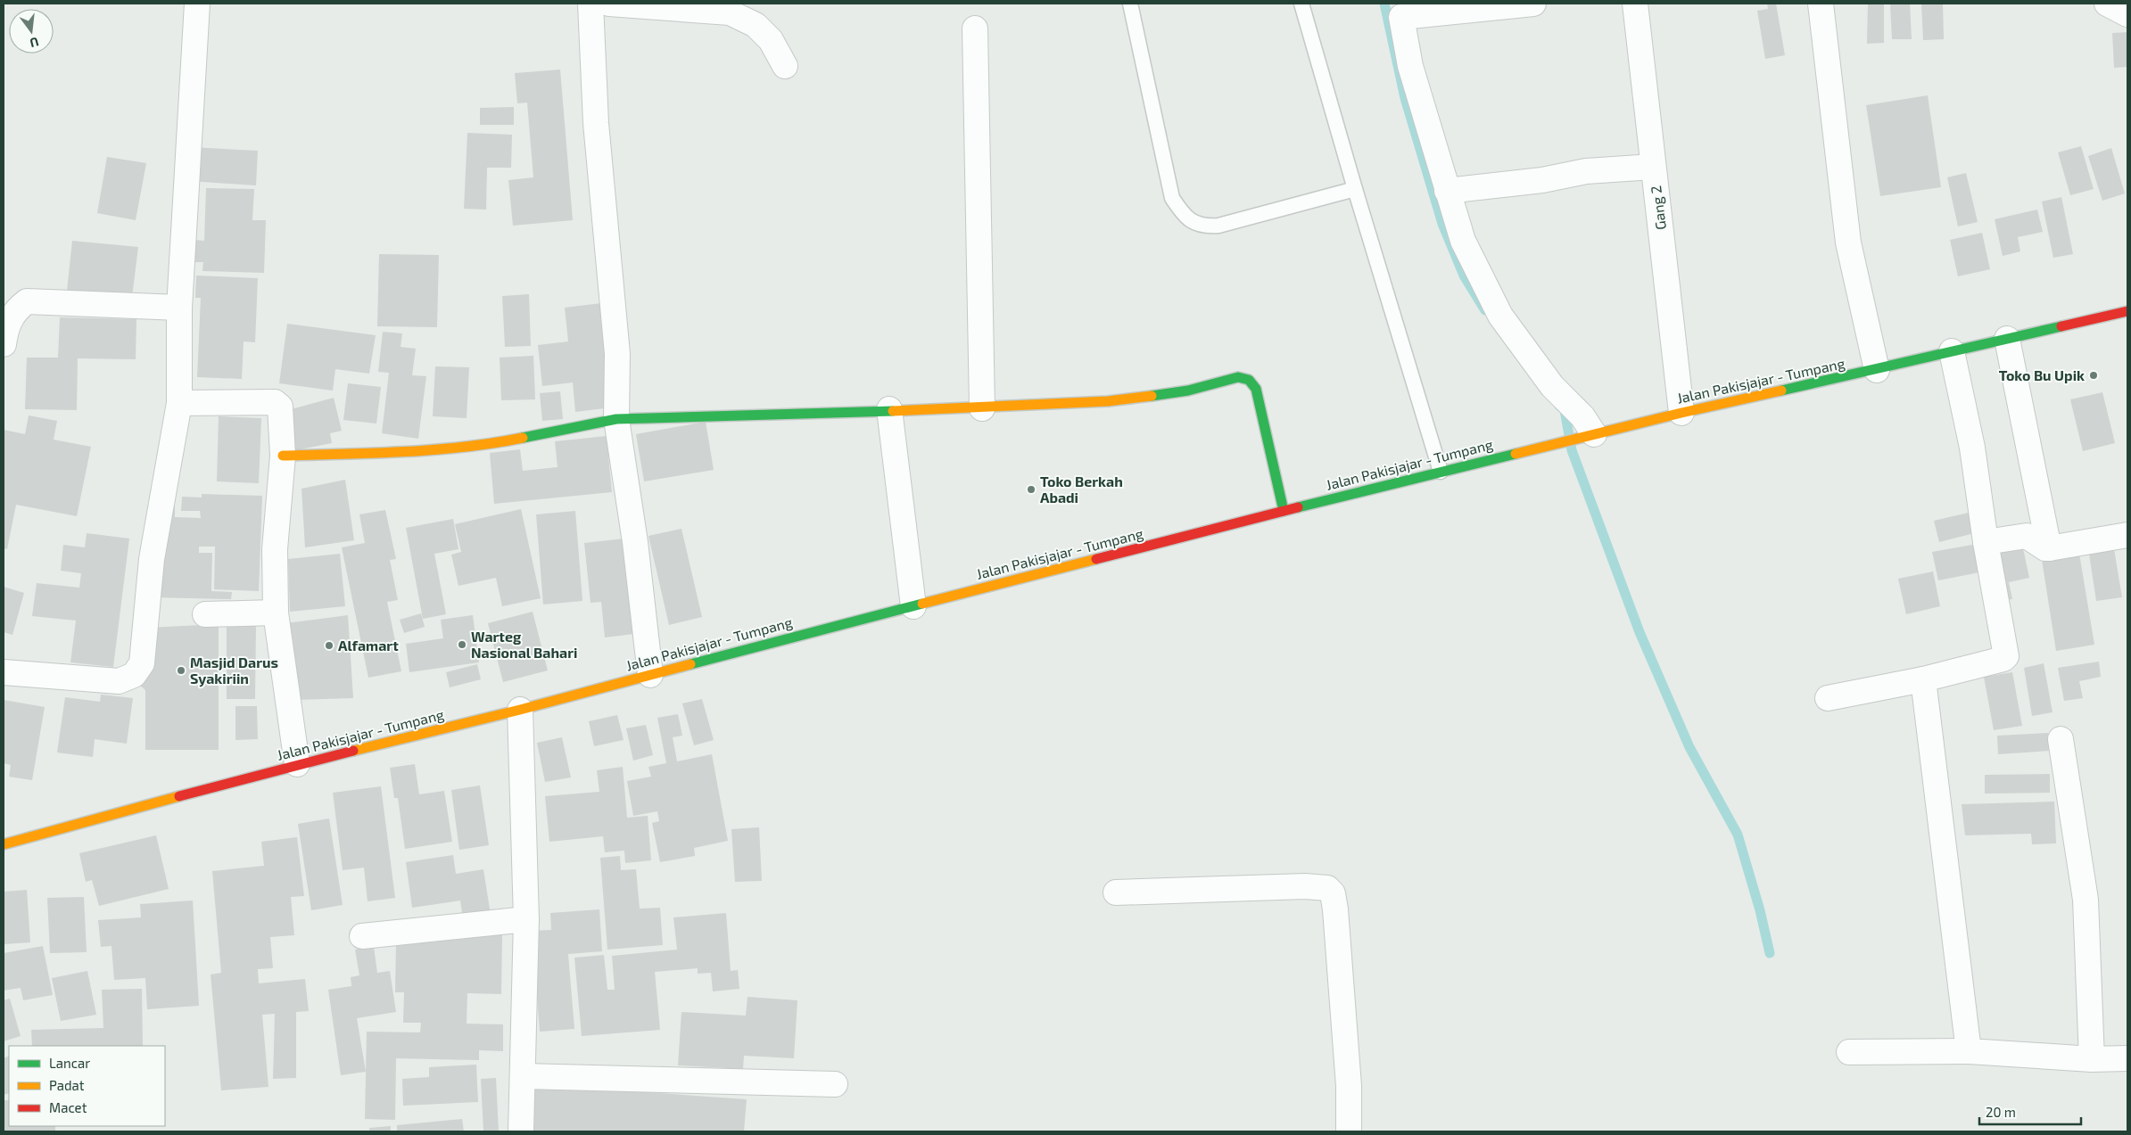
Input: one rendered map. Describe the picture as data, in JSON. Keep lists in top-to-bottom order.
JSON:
{
  "streets": {
    "main road": ["Jalan Pakisjajar - Tumpang"],
    "street": ["Gang 2"]
  },
  "crossings": [
    ["Gang 2", "Jalan Pakisjajar - Tumpang"]
  ],
  "places": [
    "Toko Bu Upik",
    "Toko Berkah Abadi",
    "Warteg Nasional Bahari",
    "Alfamart",
    "Masjid Darus Syakiriin"
  ],
  "legend": ["Lancar", "Padat", "Macet"],
  "scale_bar": "20 m",
  "north": "bottom"
}
